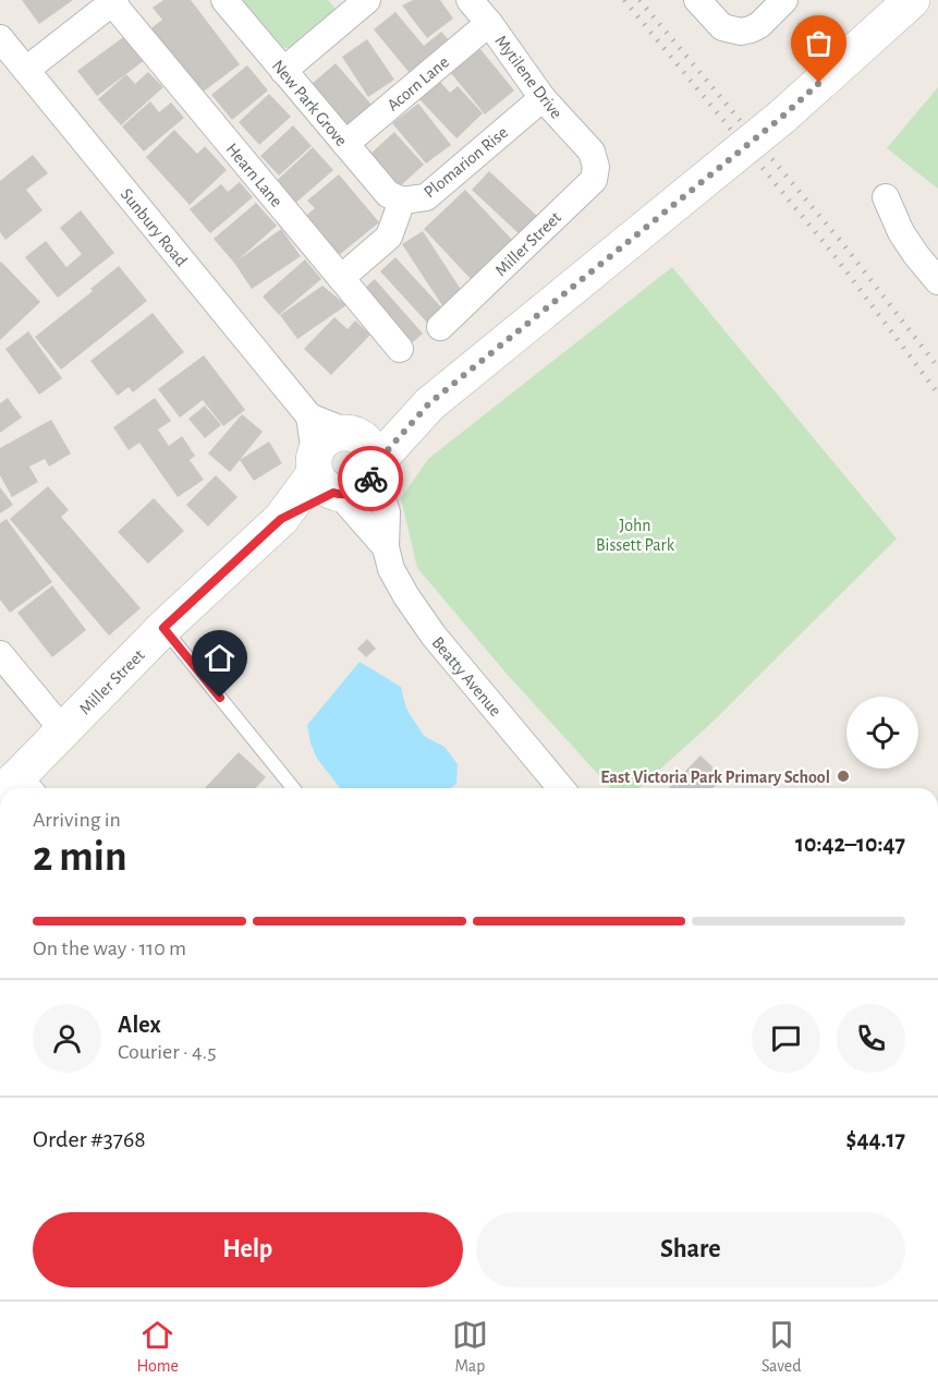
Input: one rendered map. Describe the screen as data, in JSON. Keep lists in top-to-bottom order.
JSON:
{
  "streets": {
    "main road": ["Miller Street"],
    "street": [
      "Mytilene Drive",
      "Acorn Lane",
      "New Park Grove",
      "Plomarion Rise",
      "Hearn Lane",
      "Sunbury Road",
      "Beatty Avenue"
    ]
  },
  "crossings": [
    ["Mytilene Drive", "Acorn Lane"],
    ["Mytilene Drive", "Plomarion Rise"],
    ["Mytilene Drive", "Miller Street"],
    ["Acorn Lane", "New Park Grove"],
    ["New Park Grove", "Plomarion Rise"],
    ["Plomarion Rise", "Hearn Lane"],
    ["Sunbury Road", "Beatty Avenue"],
    ["Miller Street", "Beatty Avenue"]
  ],
  "parks": ["John Bissett Park"],
  "places": ["East Victoria Park Primary School"],
  "page": {
    "heading": ["2 min", "Arriving in", "10:42–10:47"],
    "panel": [
      "Alex",
      "Courier · 4.5",
      "Order #3768",
      "$44.17"
    ],
    "bar": "On the way · 110 m",
    "buttons": ["Help", "Share"],
    "tabs": ["Home", "Map", "Saved"]
  }
}
